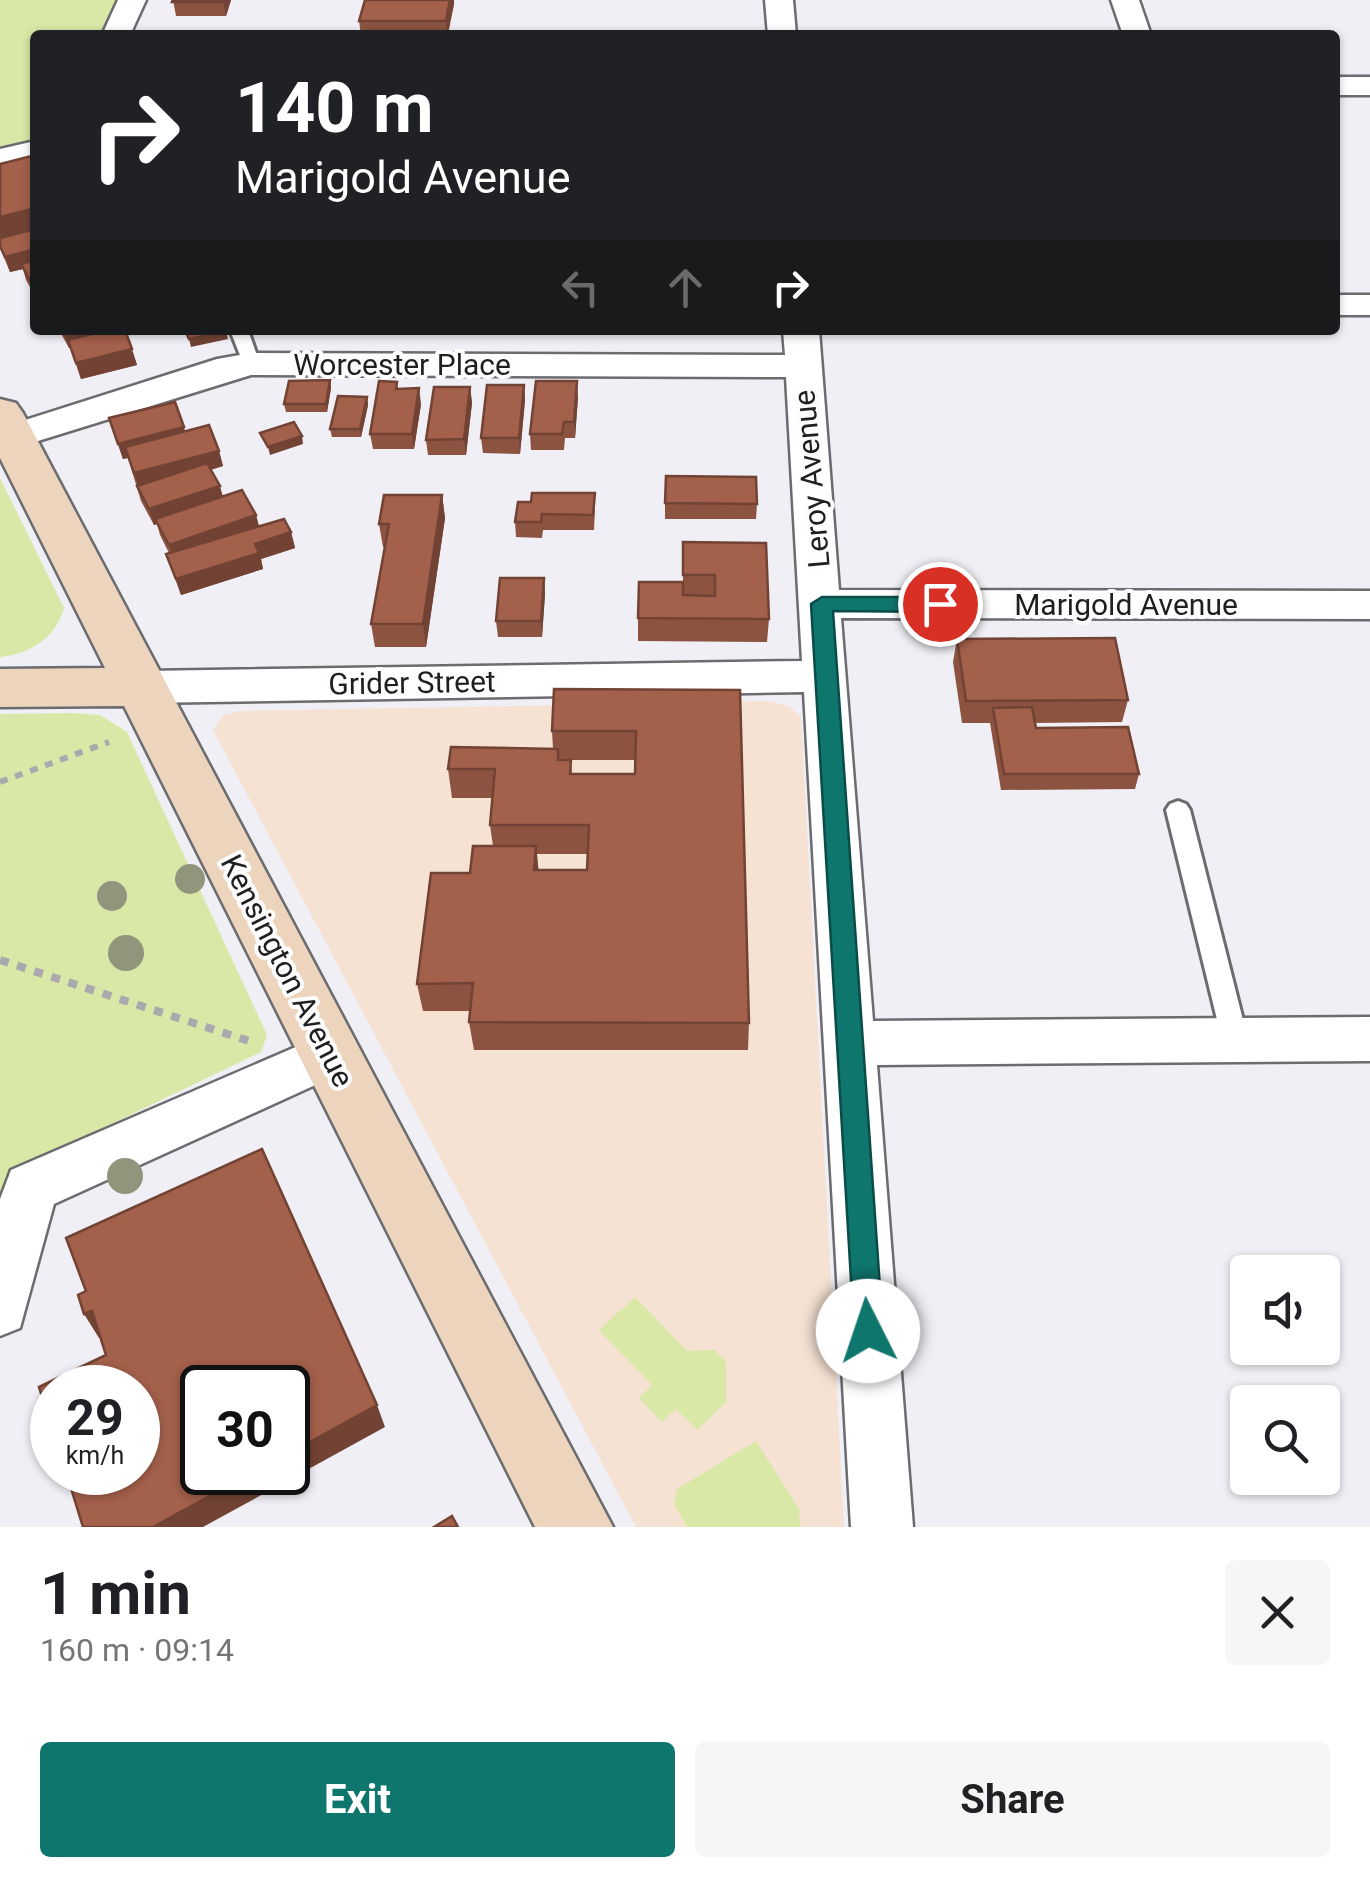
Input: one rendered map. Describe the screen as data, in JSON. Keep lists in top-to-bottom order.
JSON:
{
  "streets": {
    "street": [
      "Worcester Place",
      "Leroy Avenue",
      "Marigold Avenue",
      "Grider Street",
      "Kensington Avenue"
    ]
  },
  "crossings": [
    ["Worcester Place", "Leroy Avenue"],
    ["Worcester Place", "Kensington Avenue"],
    ["Leroy Avenue", "Marigold Avenue"],
    ["Leroy Avenue", "Grider Street"],
    ["Grider Street", "Kensington Avenue"]
  ],
  "page": {
    "turn": ["140 m", "Marigold Avenue"],
    "speed": "29 km/h",
    "limit": "30",
    "heading": ["1 min", "160 m · 09:14"],
    "buttons": ["Exit", "Share"]
  }
}
